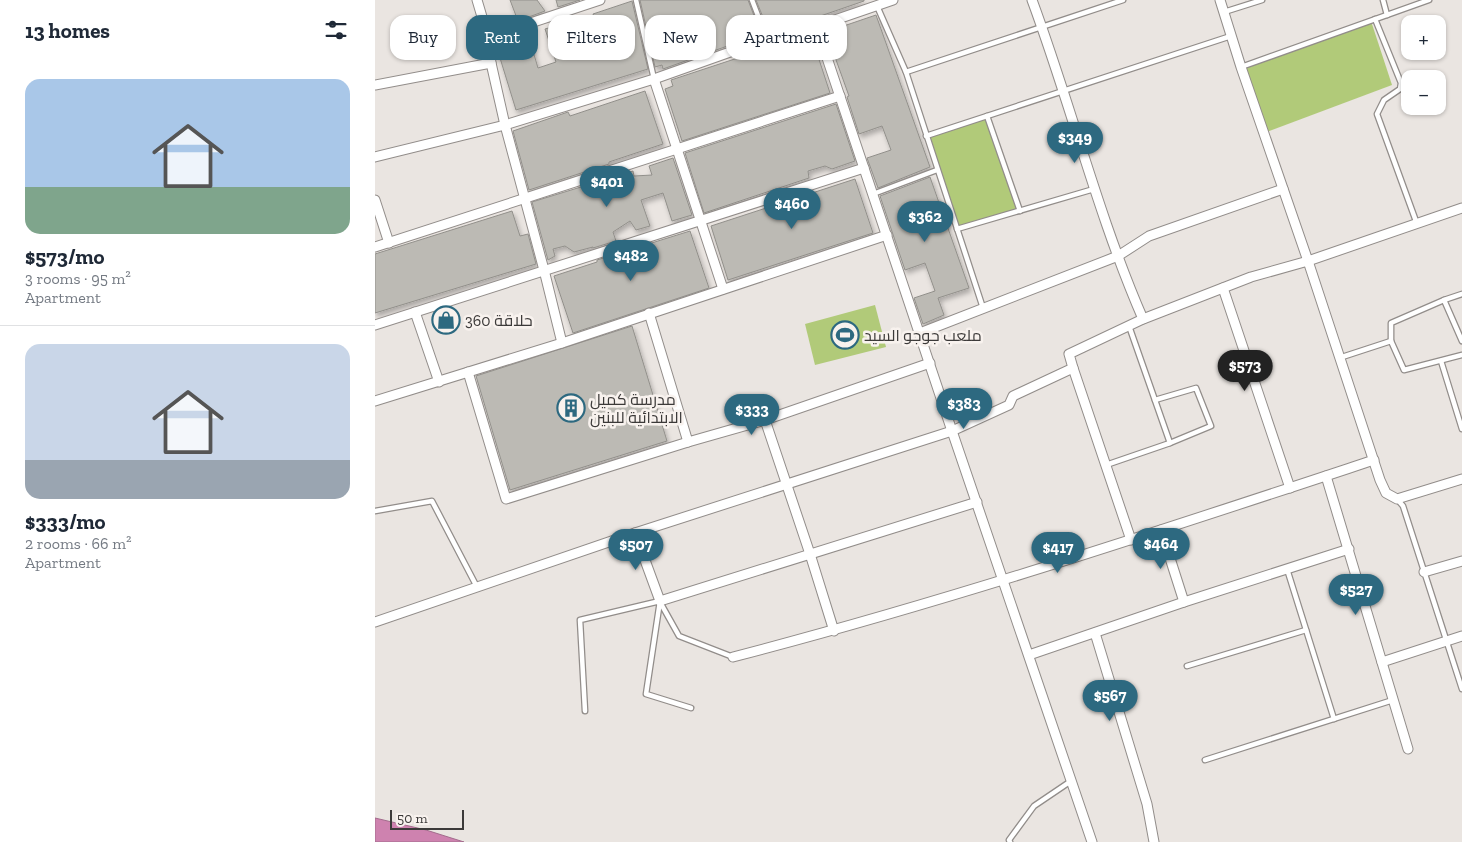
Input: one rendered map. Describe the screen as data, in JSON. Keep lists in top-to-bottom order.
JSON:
{
  "places": {
    "shop": ["حلاقة 360"],
    "sports": ["ملعب جوجو السيد"],
    "building": ["مدرسة كميل الابتدائية للبنين"]
  },
  "scale_bar": "50 m",
  "page": {
    "heading": "13 homes",
    "map_buttons": ["+", "−"],
    "chip": [
      "Buy",
      "Rent",
      "Filters",
      "New",
      "Apartment"
    ],
    "list": [
      {
        "name": "$573/mo",
        "note": "3 rooms · 95 m² · Apartment"
      },
      {
        "name": "$333/mo",
        "note": "2 rooms · 66 m² · Apartment"
      }
    ],
    "price": [
      "$349",
      "$401",
      "$460",
      "$362",
      "$482",
      "$573",
      "$383",
      "$333",
      "$464",
      "$507",
      "$417",
      "$527",
      "$567"
    ],
    "scale": "50 m"
  }
}
